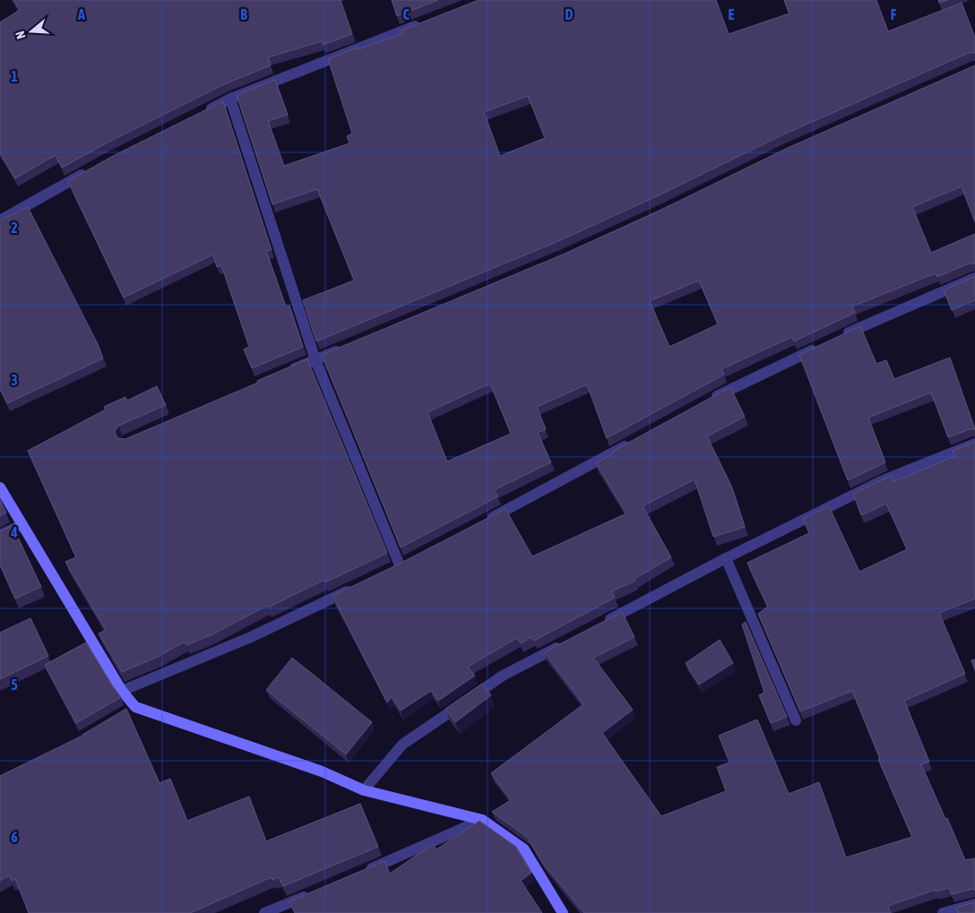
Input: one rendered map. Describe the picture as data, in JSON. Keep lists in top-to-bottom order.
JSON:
{
  "north": "left",
  "grid": {
    "columns": [
      "A",
      "B",
      "C",
      "D",
      "E",
      "F"
    ],
    "rows": [
      "1",
      "2",
      "3",
      "4",
      "5",
      "6"
    ]
  }
}
